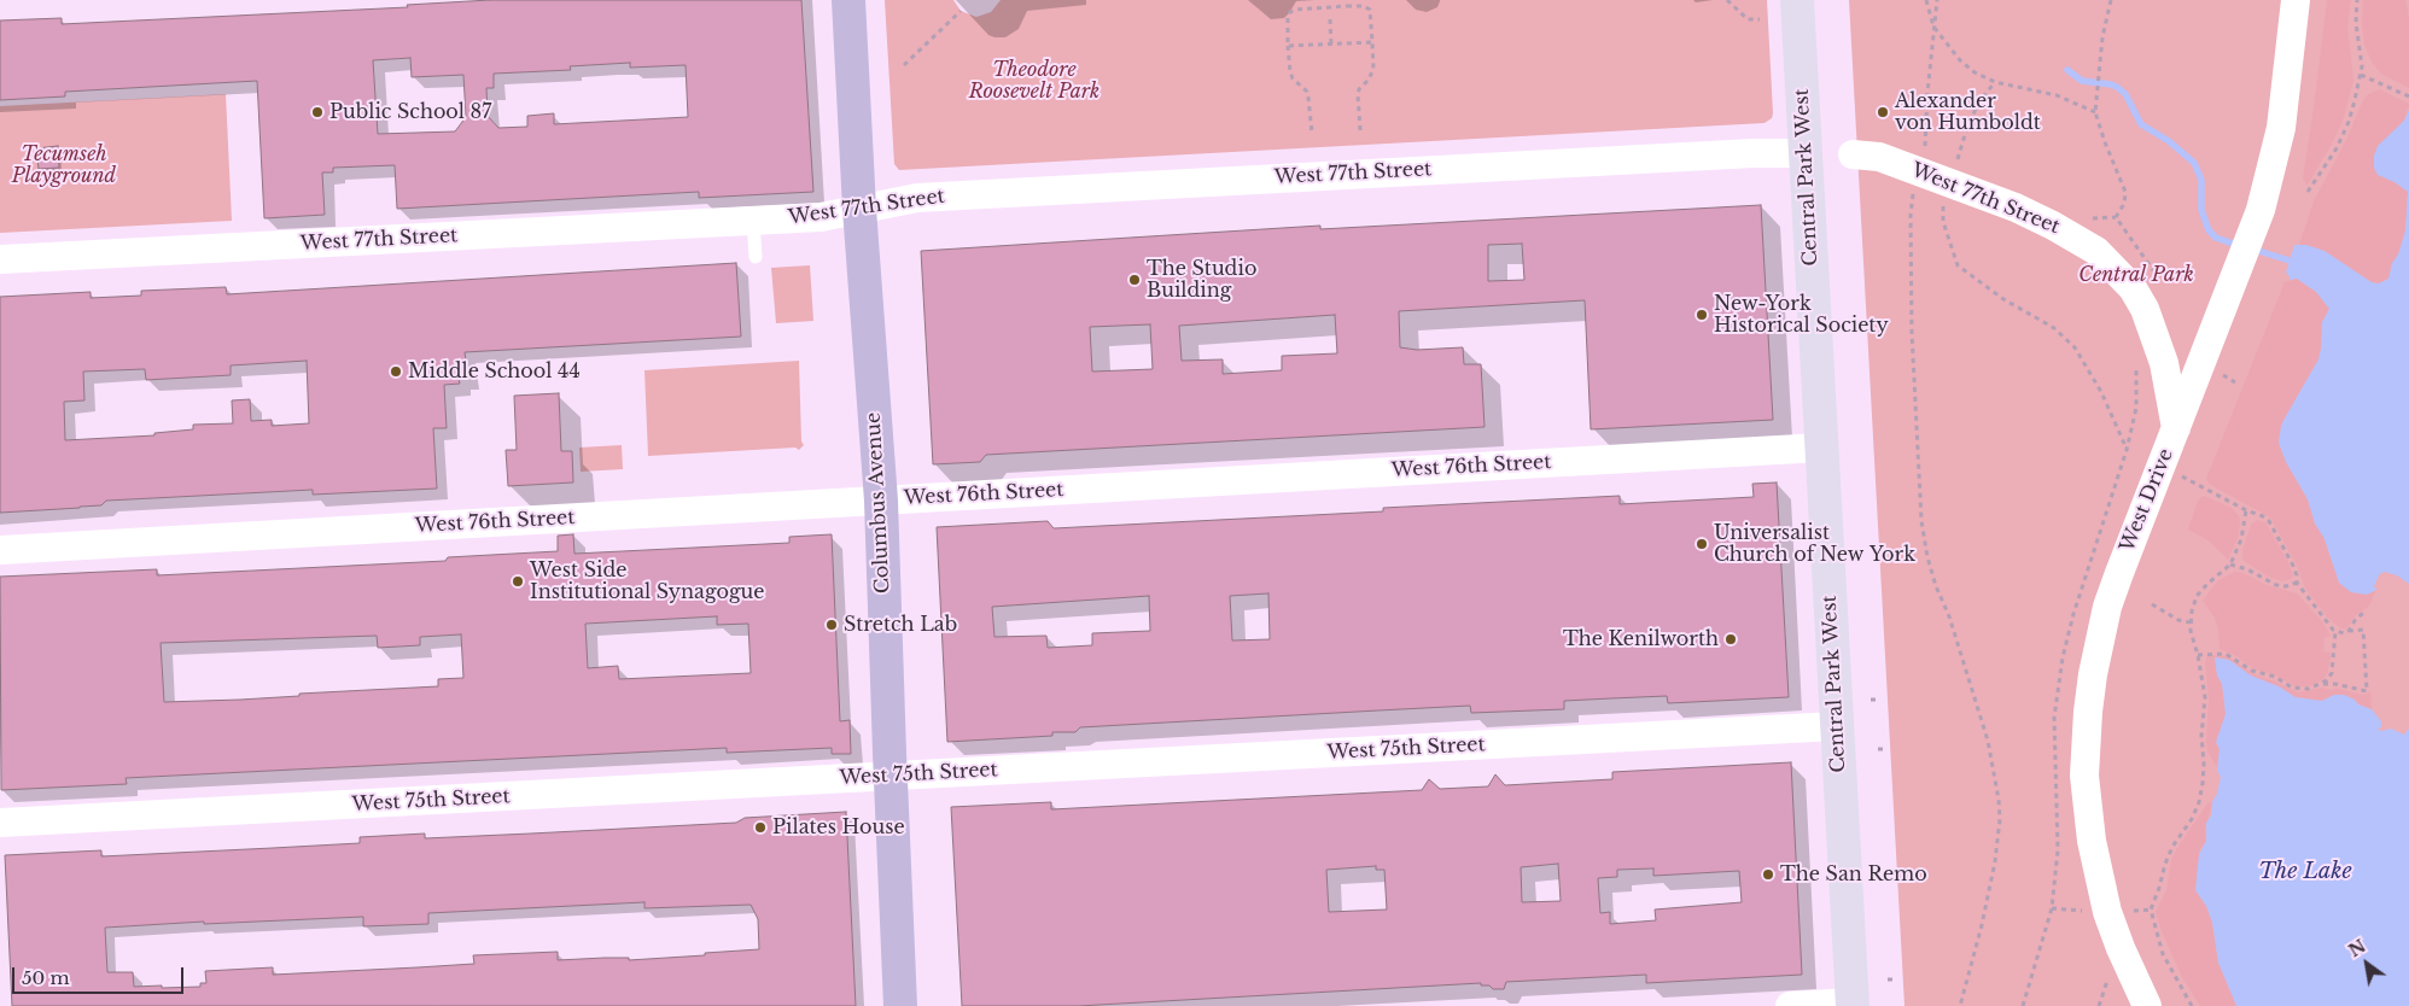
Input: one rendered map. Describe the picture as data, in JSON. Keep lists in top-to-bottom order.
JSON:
{
  "streets": {
    "main road": ["Central Park West", "Columbus Avenue"],
    "street": [
      "West 77th Street",
      "West 76th Street",
      "West Drive",
      "West 75th Street"
    ]
  },
  "crossings": [
    ["West 77th Street", "Central Park West"],
    ["West 77th Street", "West Drive"],
    ["West 77th Street", "Columbus Avenue"],
    ["Central Park West", "West 76th Street"],
    ["Central Park West", "West 75th Street"],
    ["West 76th Street", "Columbus Avenue"],
    ["Columbus Avenue", "West 75th Street"]
  ],
  "water": ["The Lake"],
  "parks": ["Theodore Roosevelt Park", "Tecumseh Playground", "Central Park"],
  "places": [
    "Public School 87",
    "Alexander von Humboldt",
    "The Studio Building",
    "New-York Historical Society",
    "Middle School 44",
    "Universalist Church of New York",
    "West Side Institutional Synagogue",
    "Stretch Lab",
    "The Kenilworth",
    "Pilates House",
    "The San Remo"
  ],
  "scale_bar": "50 m",
  "north": "top left"
}
